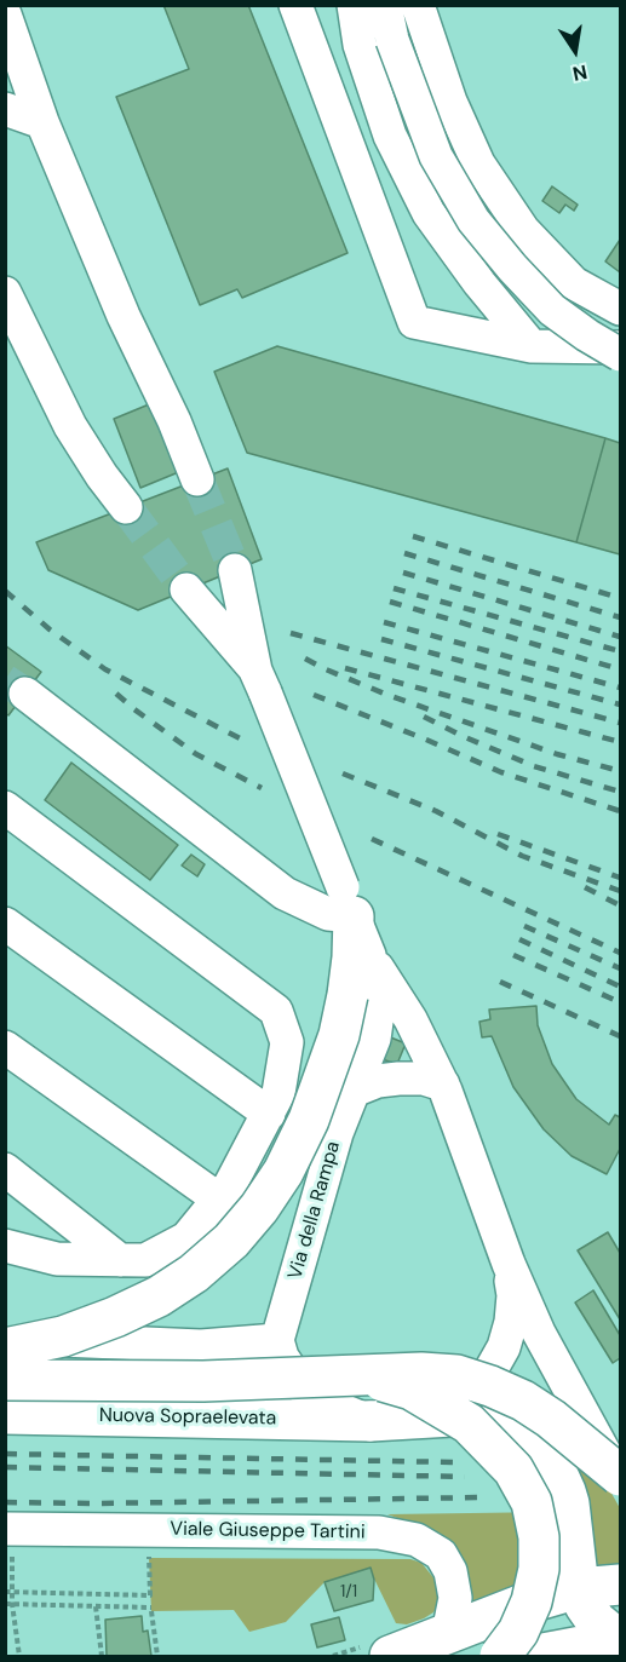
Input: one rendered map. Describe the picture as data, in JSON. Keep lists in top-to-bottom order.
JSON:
{
  "streets": {
    "main road": ["Nuova Sopraelevata"],
    "street": ["Via della Rampa", "Viale Giuseppe Tartini"]
  },
  "crossings": [
    ["Via della Rampa", "Nuova Sopraelevata"]
  ],
  "house_numbers": ["1/1"],
  "north": "bottom"
}
